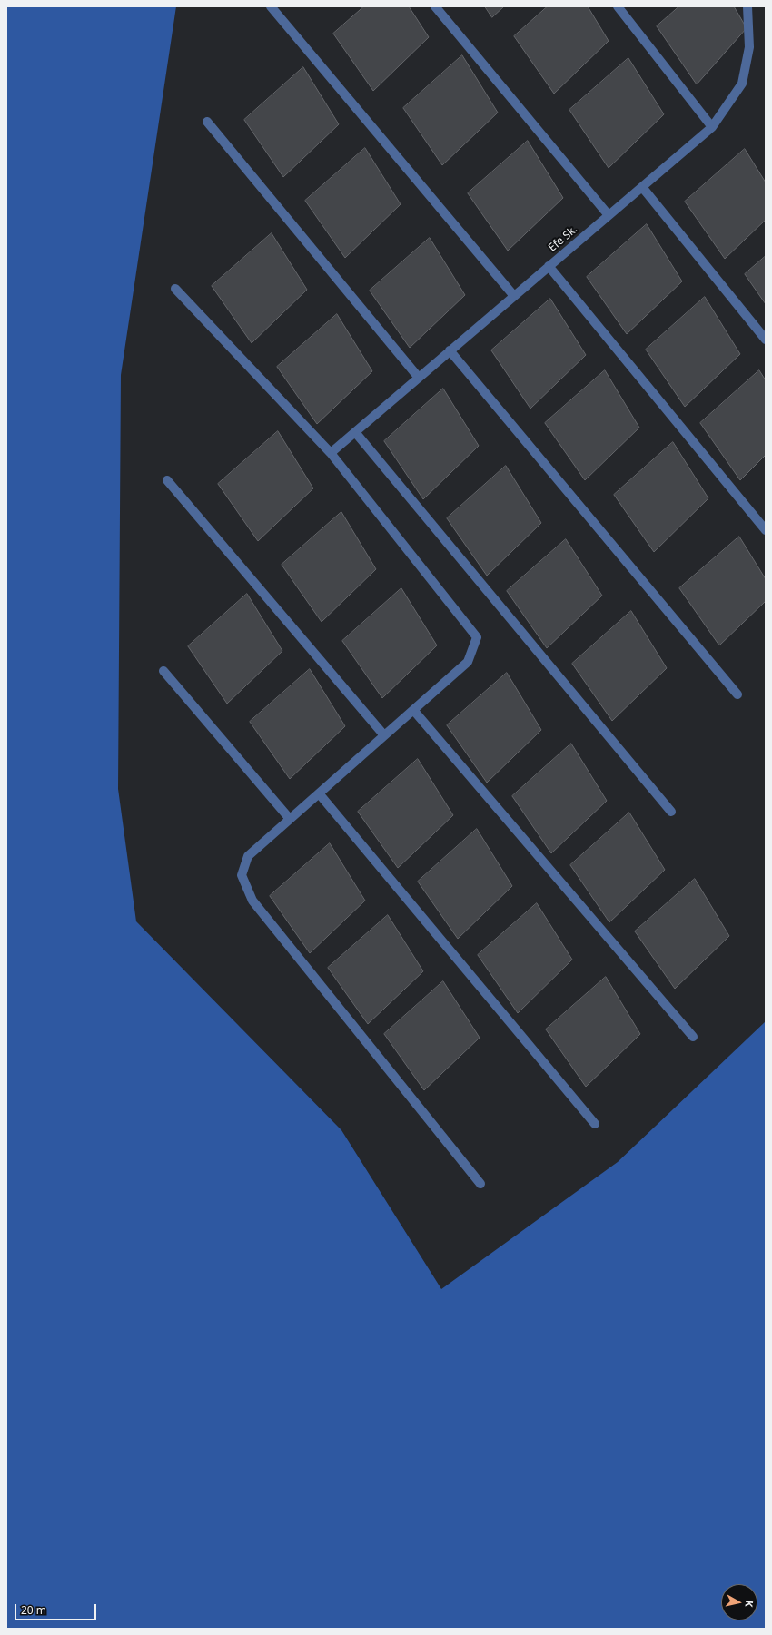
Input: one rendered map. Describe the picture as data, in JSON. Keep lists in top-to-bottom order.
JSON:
{
  "streets": {
    "street": ["Efe Sk."]
  },
  "scale_bar": "20 m",
  "north": "right"
}
